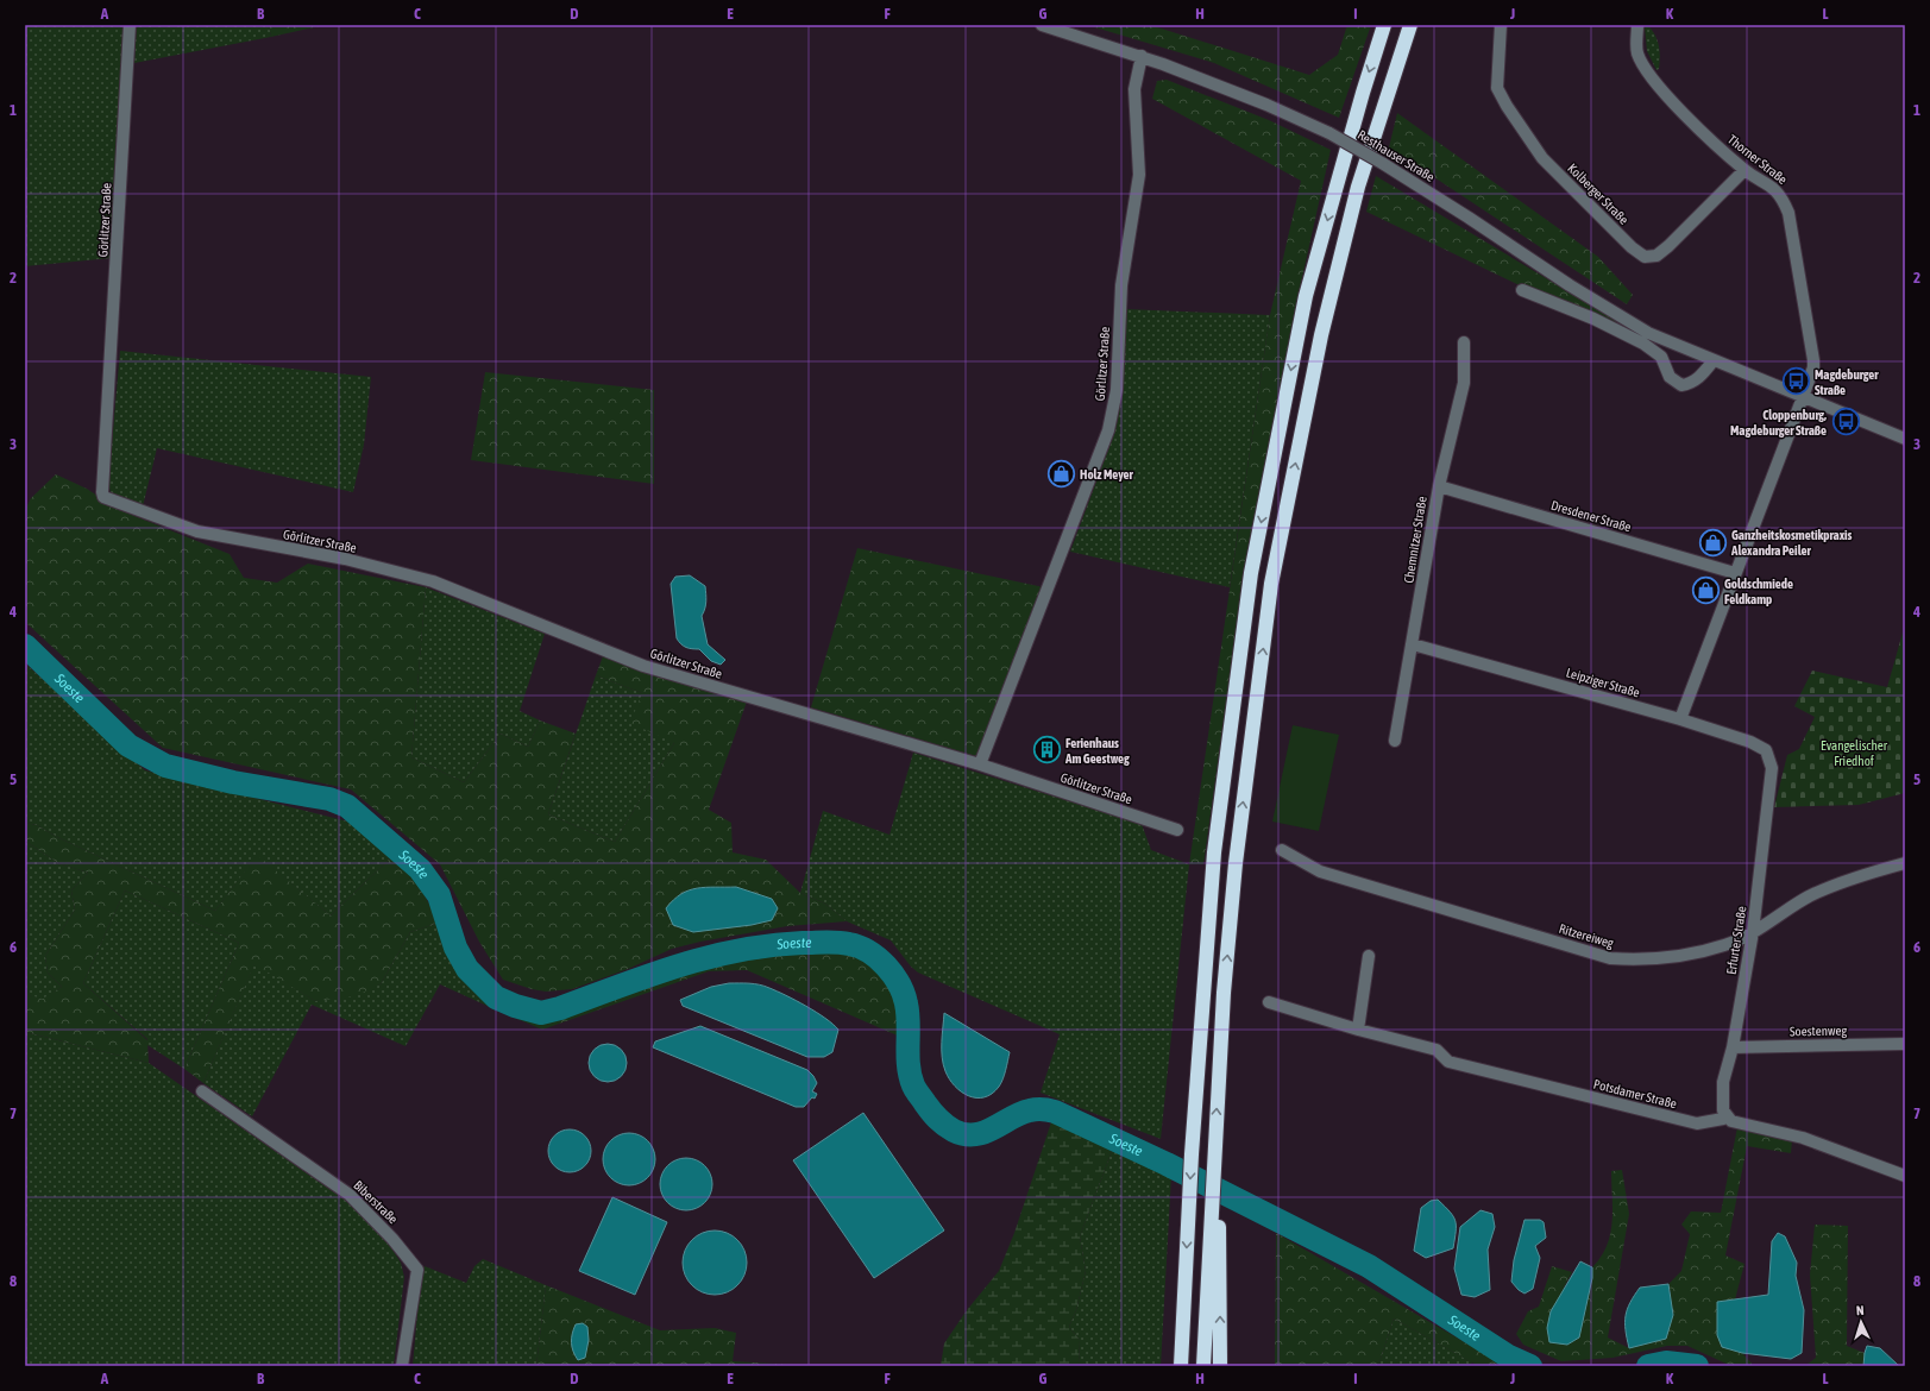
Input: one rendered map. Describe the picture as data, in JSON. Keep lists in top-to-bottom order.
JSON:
{
  "streets": {
    "street": [
      "Resthauser Straße",
      "Thorner Straße",
      "Kolberger Straße",
      "Görlitzer Straße",
      "Dresdener Straße",
      "Chemnitzer Straße",
      "Leipziger Straße",
      "Ritzereiweg",
      "Erfurter Straße",
      "Soestenweg",
      "Potsdamer Straße",
      "Biberstraße"
    ]
  },
  "crossings": [
    ["Resthauser Straße", "Thorner Straße"],
    ["Resthauser Straße", "Görlitzer Straße"],
    ["Thorner Straße", "Kolberger Straße"],
    ["Dresdener Straße", "Chemnitzer Straße"],
    ["Chemnitzer Straße", "Leipziger Straße"],
    ["Leipziger Straße", "Erfurter Straße"],
    ["Ritzereiweg", "Erfurter Straße"],
    ["Erfurter Straße", "Soestenweg"],
    ["Erfurter Straße", "Potsdamer Straße"]
  ],
  "water": ["Soeste"],
  "parks": ["Evangelischer Friedhof"],
  "places": {
    "bus stop": ["Magdeburger Straße", "Cloppenburg, Magdeburger Straße"],
    "shop": ["Holz Meyer", "Ganzheitskosmetikpraxis Alexandra Peiler", "Goldschmiede Feldkamp"],
    "building": ["Ferienhaus Am Geestweg"]
  },
  "north": "top",
  "grid": {
    "columns": [
      "A",
      "B",
      "C",
      "D",
      "E",
      "F",
      "G",
      "H",
      "I",
      "J",
      "K",
      "L"
    ],
    "rows": [
      "1",
      "2",
      "3",
      "4",
      "5",
      "6",
      "7",
      "8"
    ]
  }
}
